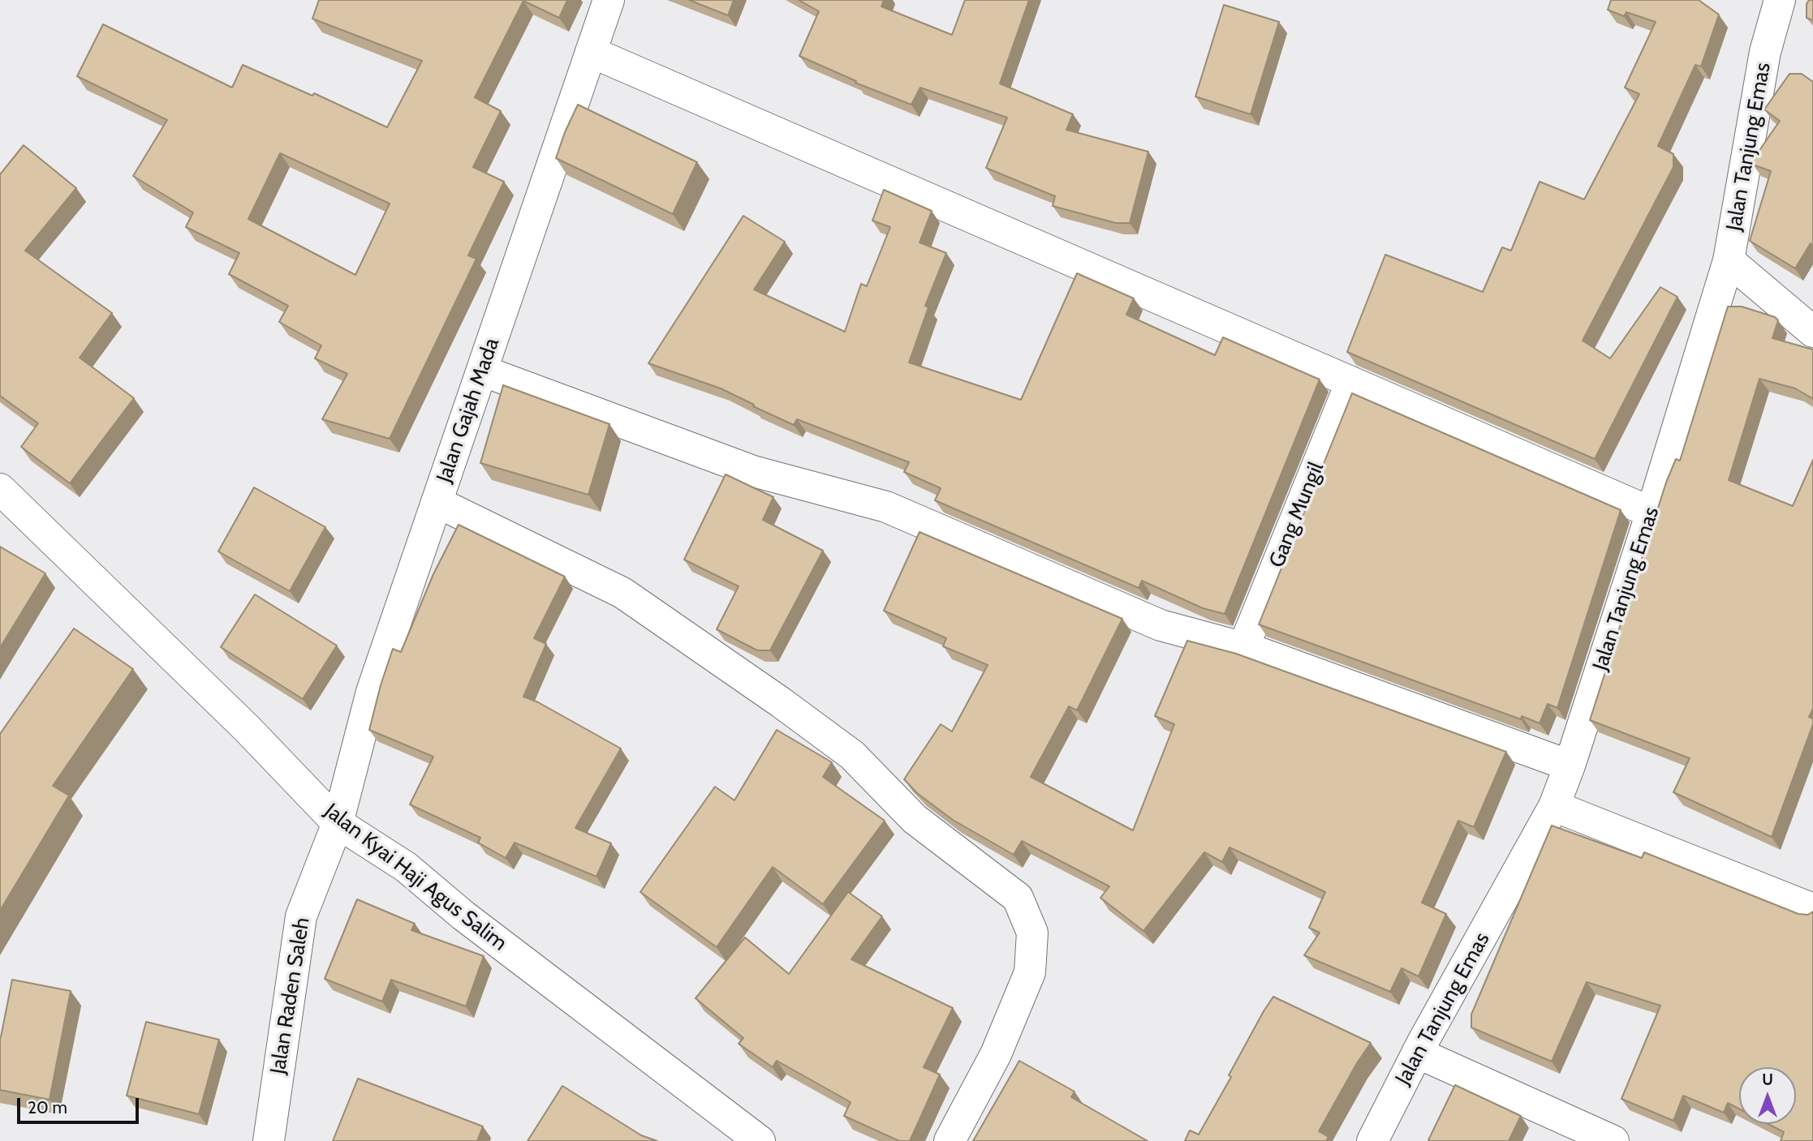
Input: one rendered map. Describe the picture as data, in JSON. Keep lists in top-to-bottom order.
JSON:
{
  "streets": {
    "street": [
      "Jalan Tanjung Emas",
      "Jalan Gajah Mada",
      "Gang Mungil",
      "Jalan Kyai Haji Agus Salim",
      "Jalan Raden Saleh"
    ]
  },
  "crossings": [
    ["Jalan Gajah Mada", "Jalan Kyai Haji Agus Salim"],
    ["Jalan Gajah Mada", "Jalan Raden Saleh"],
    ["Jalan Kyai Haji Agus Salim", "Jalan Raden Saleh"]
  ],
  "scale_bar": "20 m",
  "north": "top"
}
